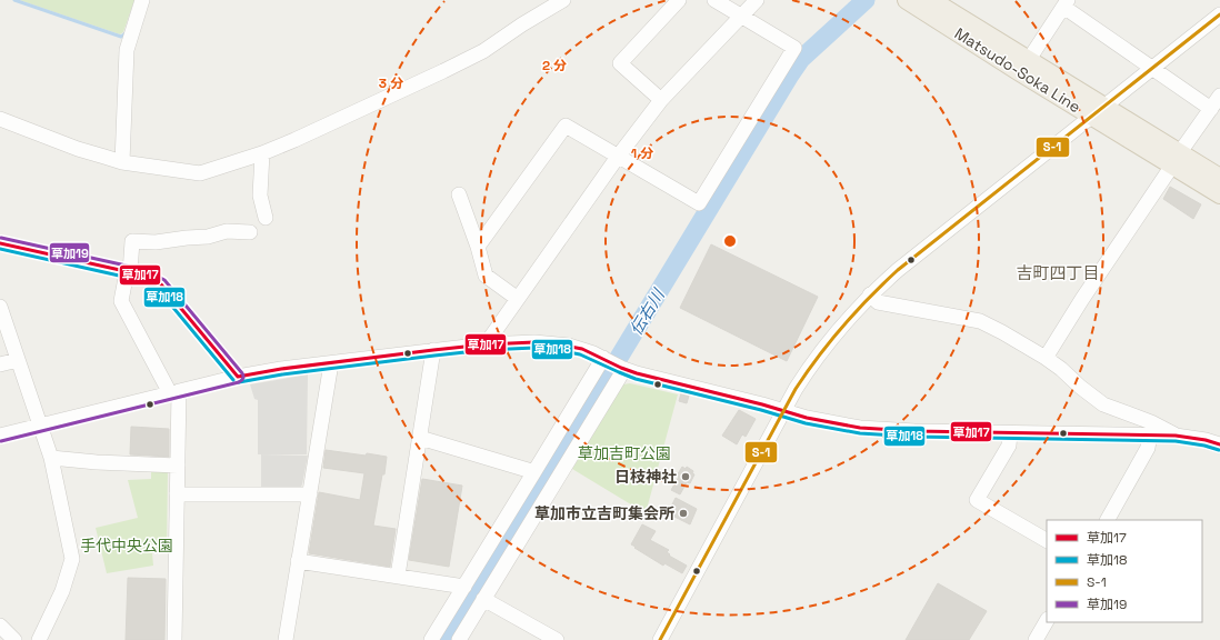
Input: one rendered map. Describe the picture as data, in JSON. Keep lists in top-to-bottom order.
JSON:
{
  "streets": {
    "main road": ["Matsudo-Soka Line"]
  },
  "districts": ["吉町四丁目"],
  "water": ["伝右川"],
  "parks": ["草加吉町公園", "手代中央公園"],
  "places": ["日枝神社", "草加市立吉町集会所"],
  "lines": [
    "transit line S-1",
    "transit line 草加19",
    "transit line 草加17",
    "transit line 草加18"
  ],
  "legend": [
    "草加17",
    "草加18",
    "S-1",
    "草加19"
  ],
  "rings": ["2 分", "3 分", "1 分"]
}
